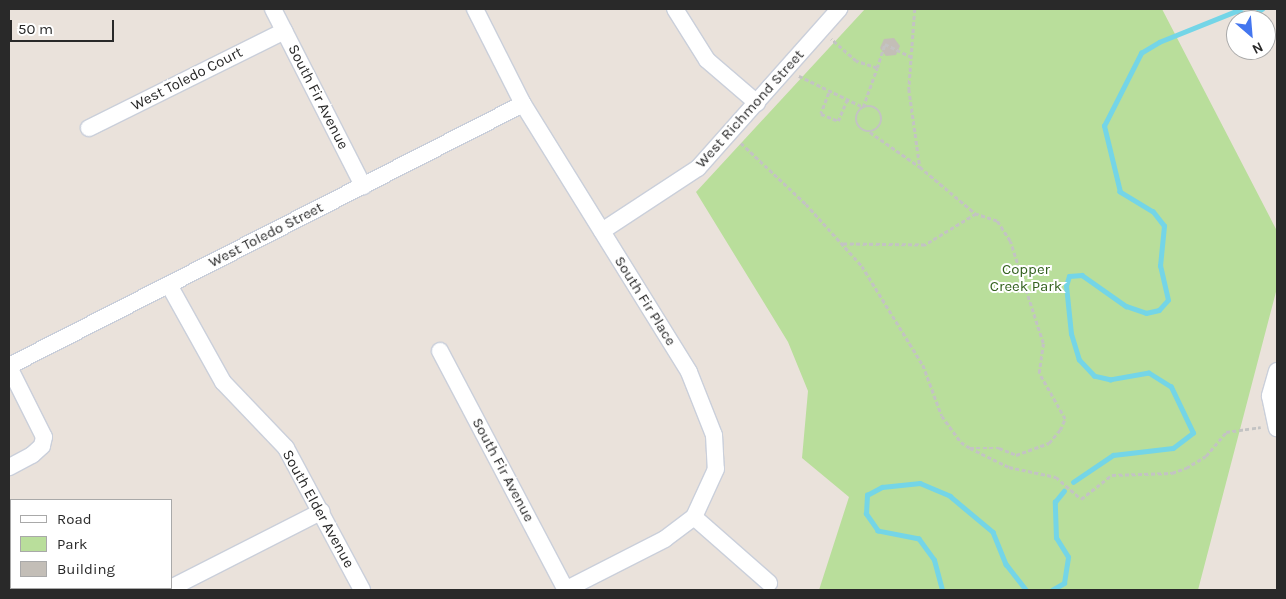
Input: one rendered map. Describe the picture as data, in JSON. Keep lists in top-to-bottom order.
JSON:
{
  "streets": {
    "street": [
      "West Toledo Court",
      "South Fir Avenue",
      "West Richmond Street",
      "West Toledo Street",
      "South Fir Place",
      "South Elder Avenue"
    ]
  },
  "crossings": [
    ["West Toledo Court", "South Fir Avenue"],
    ["South Fir Avenue", "West Toledo Street"],
    ["West Richmond Street", "South Fir Place"],
    ["West Toledo Street", "South Fir Place"],
    ["West Toledo Street", "South Elder Avenue"]
  ],
  "parks": ["Copper Creek Park"],
  "legend": ["Road", "Park", "Building"],
  "scale_bar": "50 m",
  "north": "bottom right"
}
